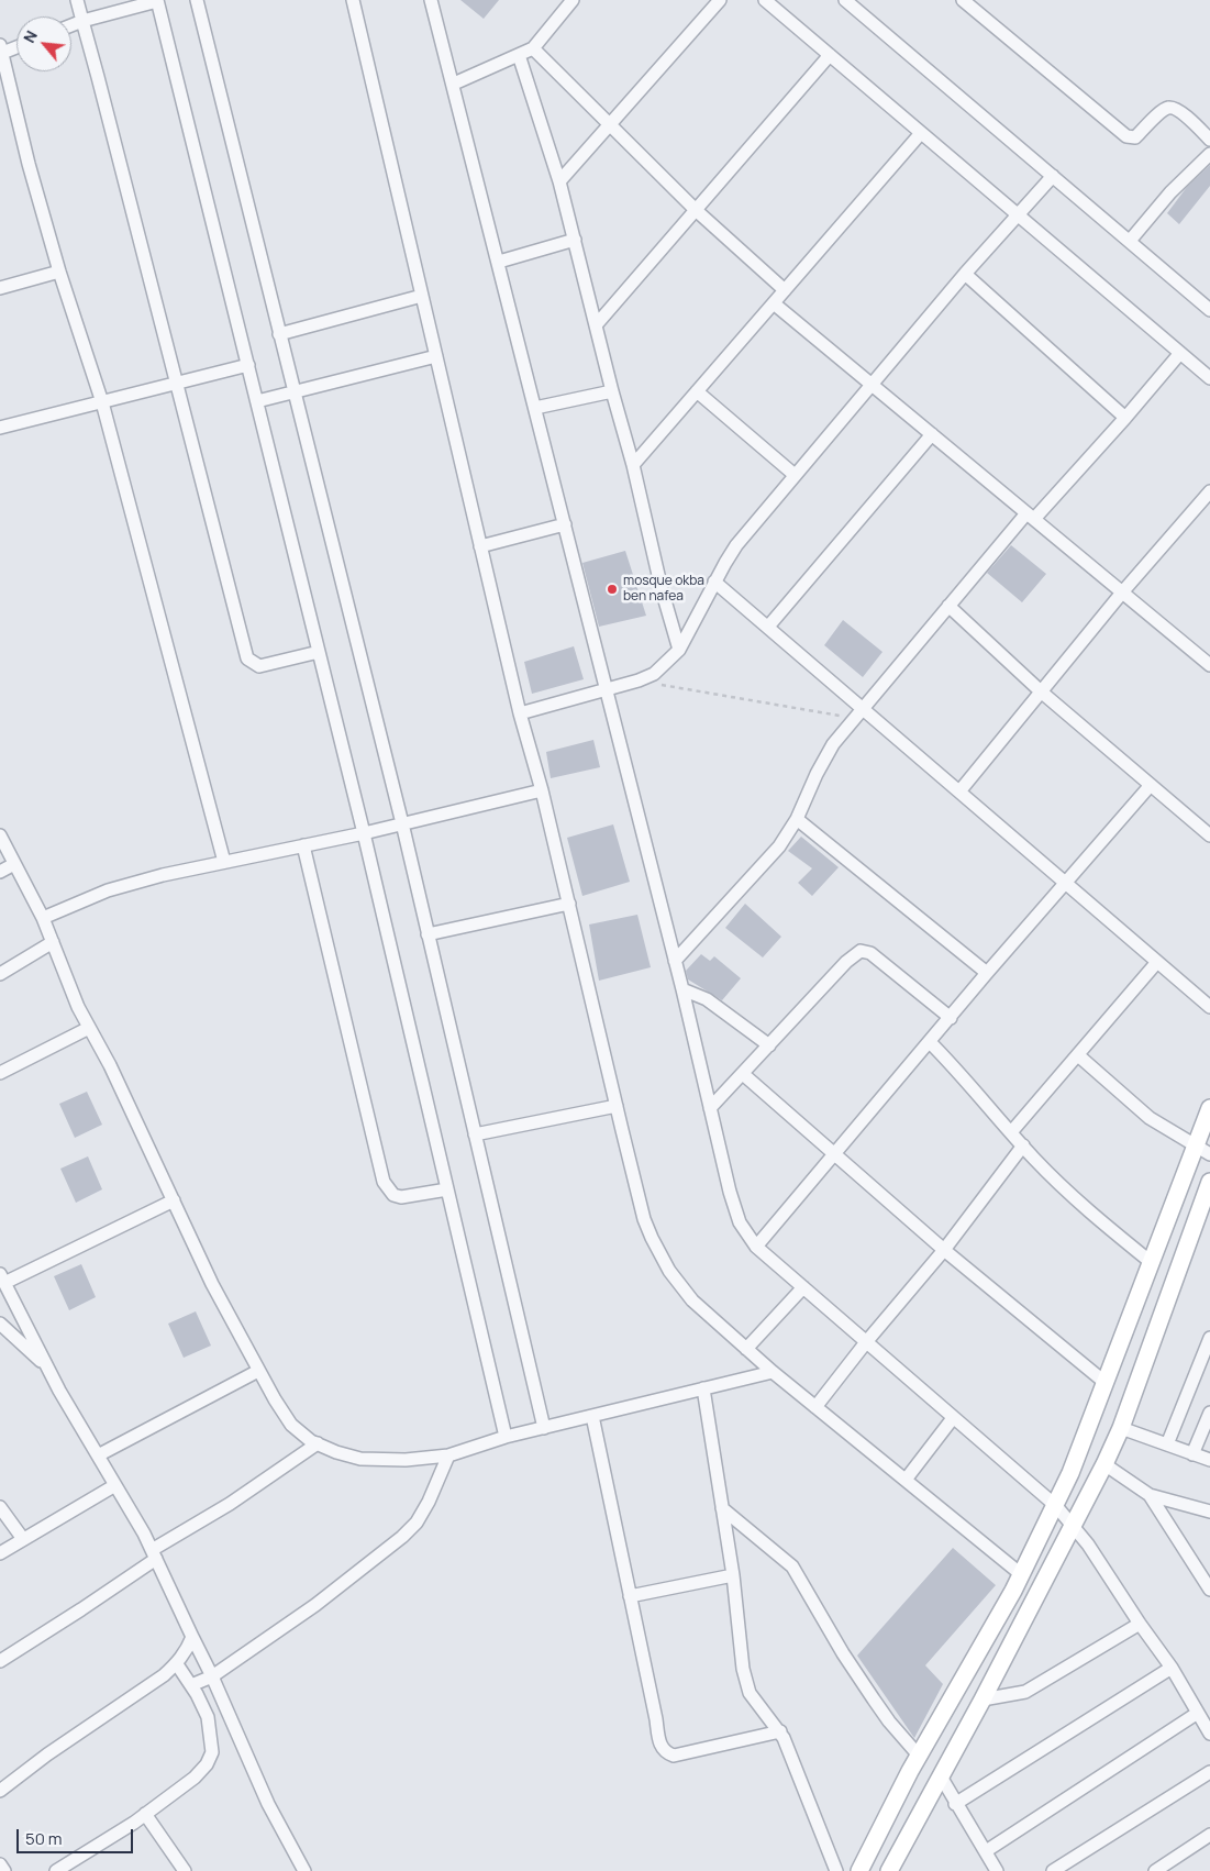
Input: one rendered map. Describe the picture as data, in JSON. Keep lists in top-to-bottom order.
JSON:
{
  "places": ["mosque okba ben nafea"],
  "scale_bar": "50 m",
  "north": "top left"
}
